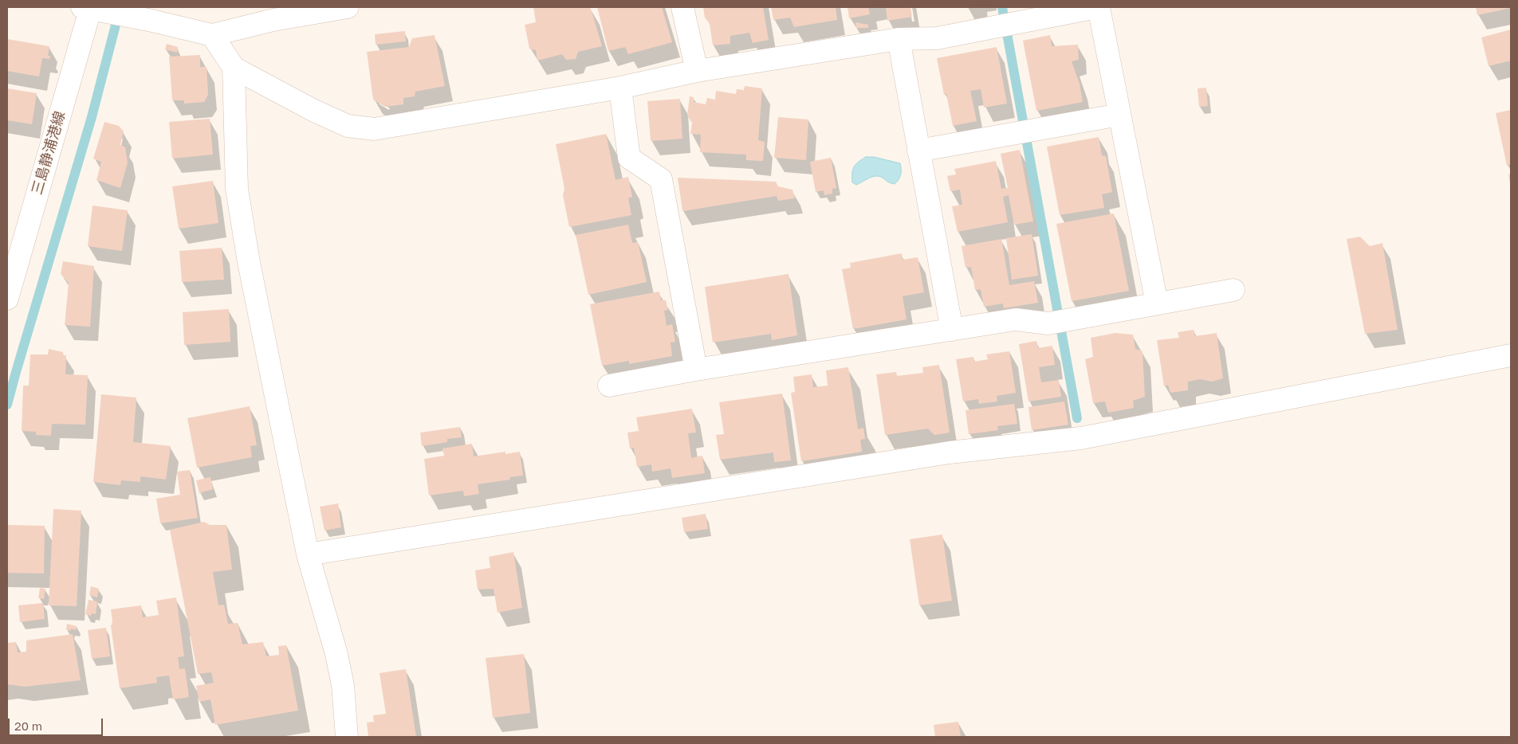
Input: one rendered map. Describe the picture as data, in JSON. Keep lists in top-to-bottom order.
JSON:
{
  "streets": {
    "street": ["三島静浦港線"]
  },
  "scale_bar": "20 m"
}
